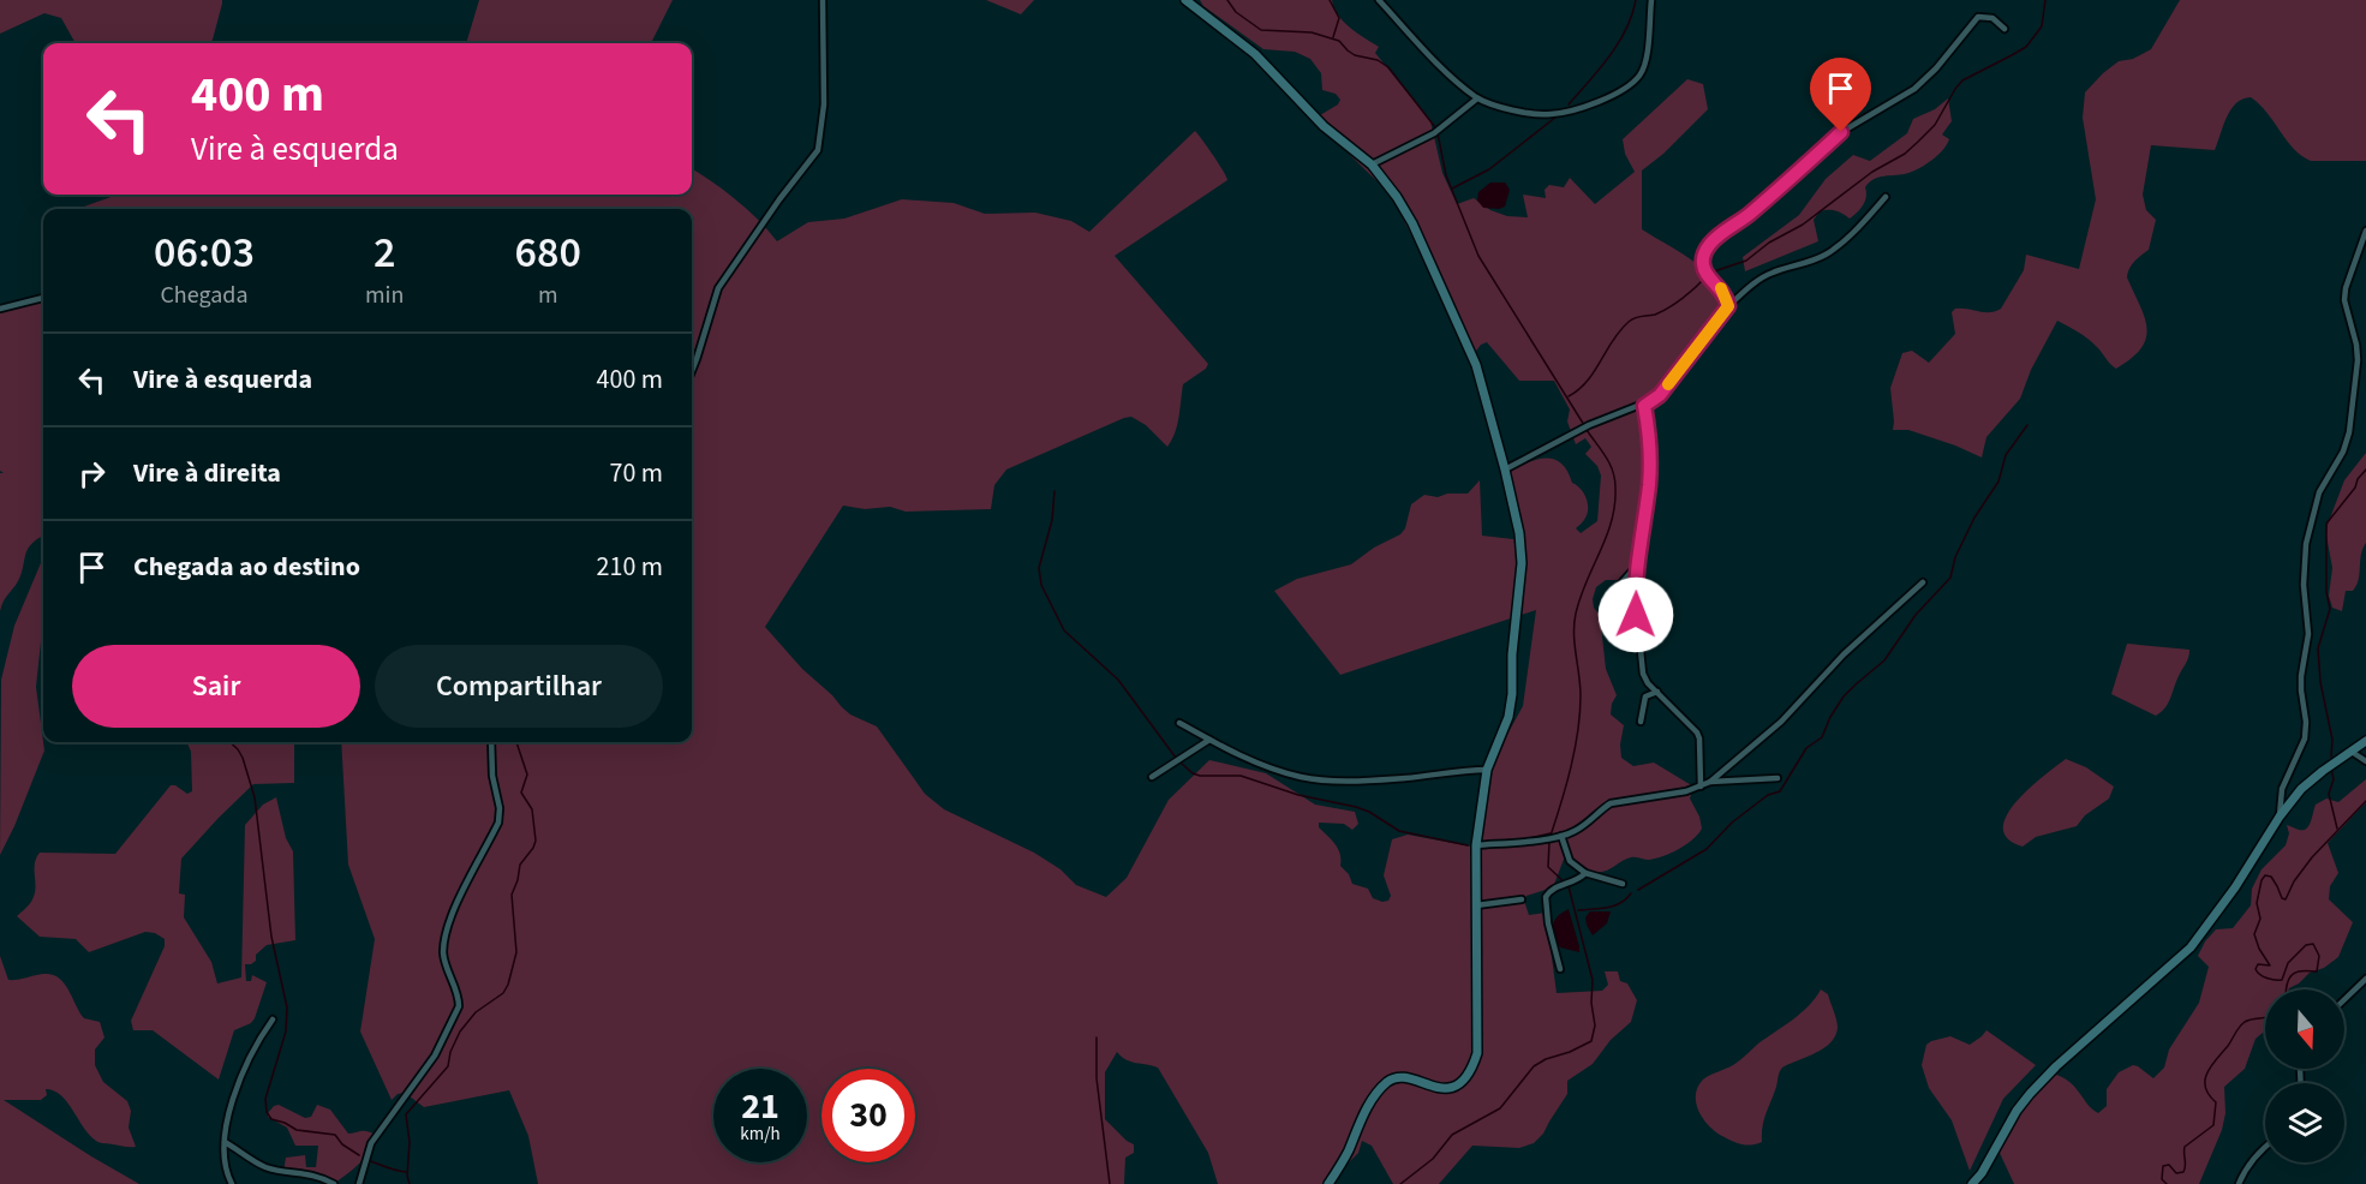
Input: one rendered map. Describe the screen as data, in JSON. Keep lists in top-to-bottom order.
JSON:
{
  "north": "bottom",
  "page": {
    "turn": ["400 m", "Vire à esquerda"],
    "eta": [
      "06:03",
      "Chegada",
      "2",
      "min",
      "680",
      "m"
    ],
    "list": [
      {
        "name": "Vire à esquerda",
        "value": "400 m"
      },
      {
        "name": "Vire à direita",
        "value": "70 m"
      },
      {
        "name": "Chegada ao destino",
        "value": "210 m"
      }
    ],
    "buttons": ["Sair", "Compartilhar"],
    "speed": "21 km/h",
    "limit": "30"
  }
}
